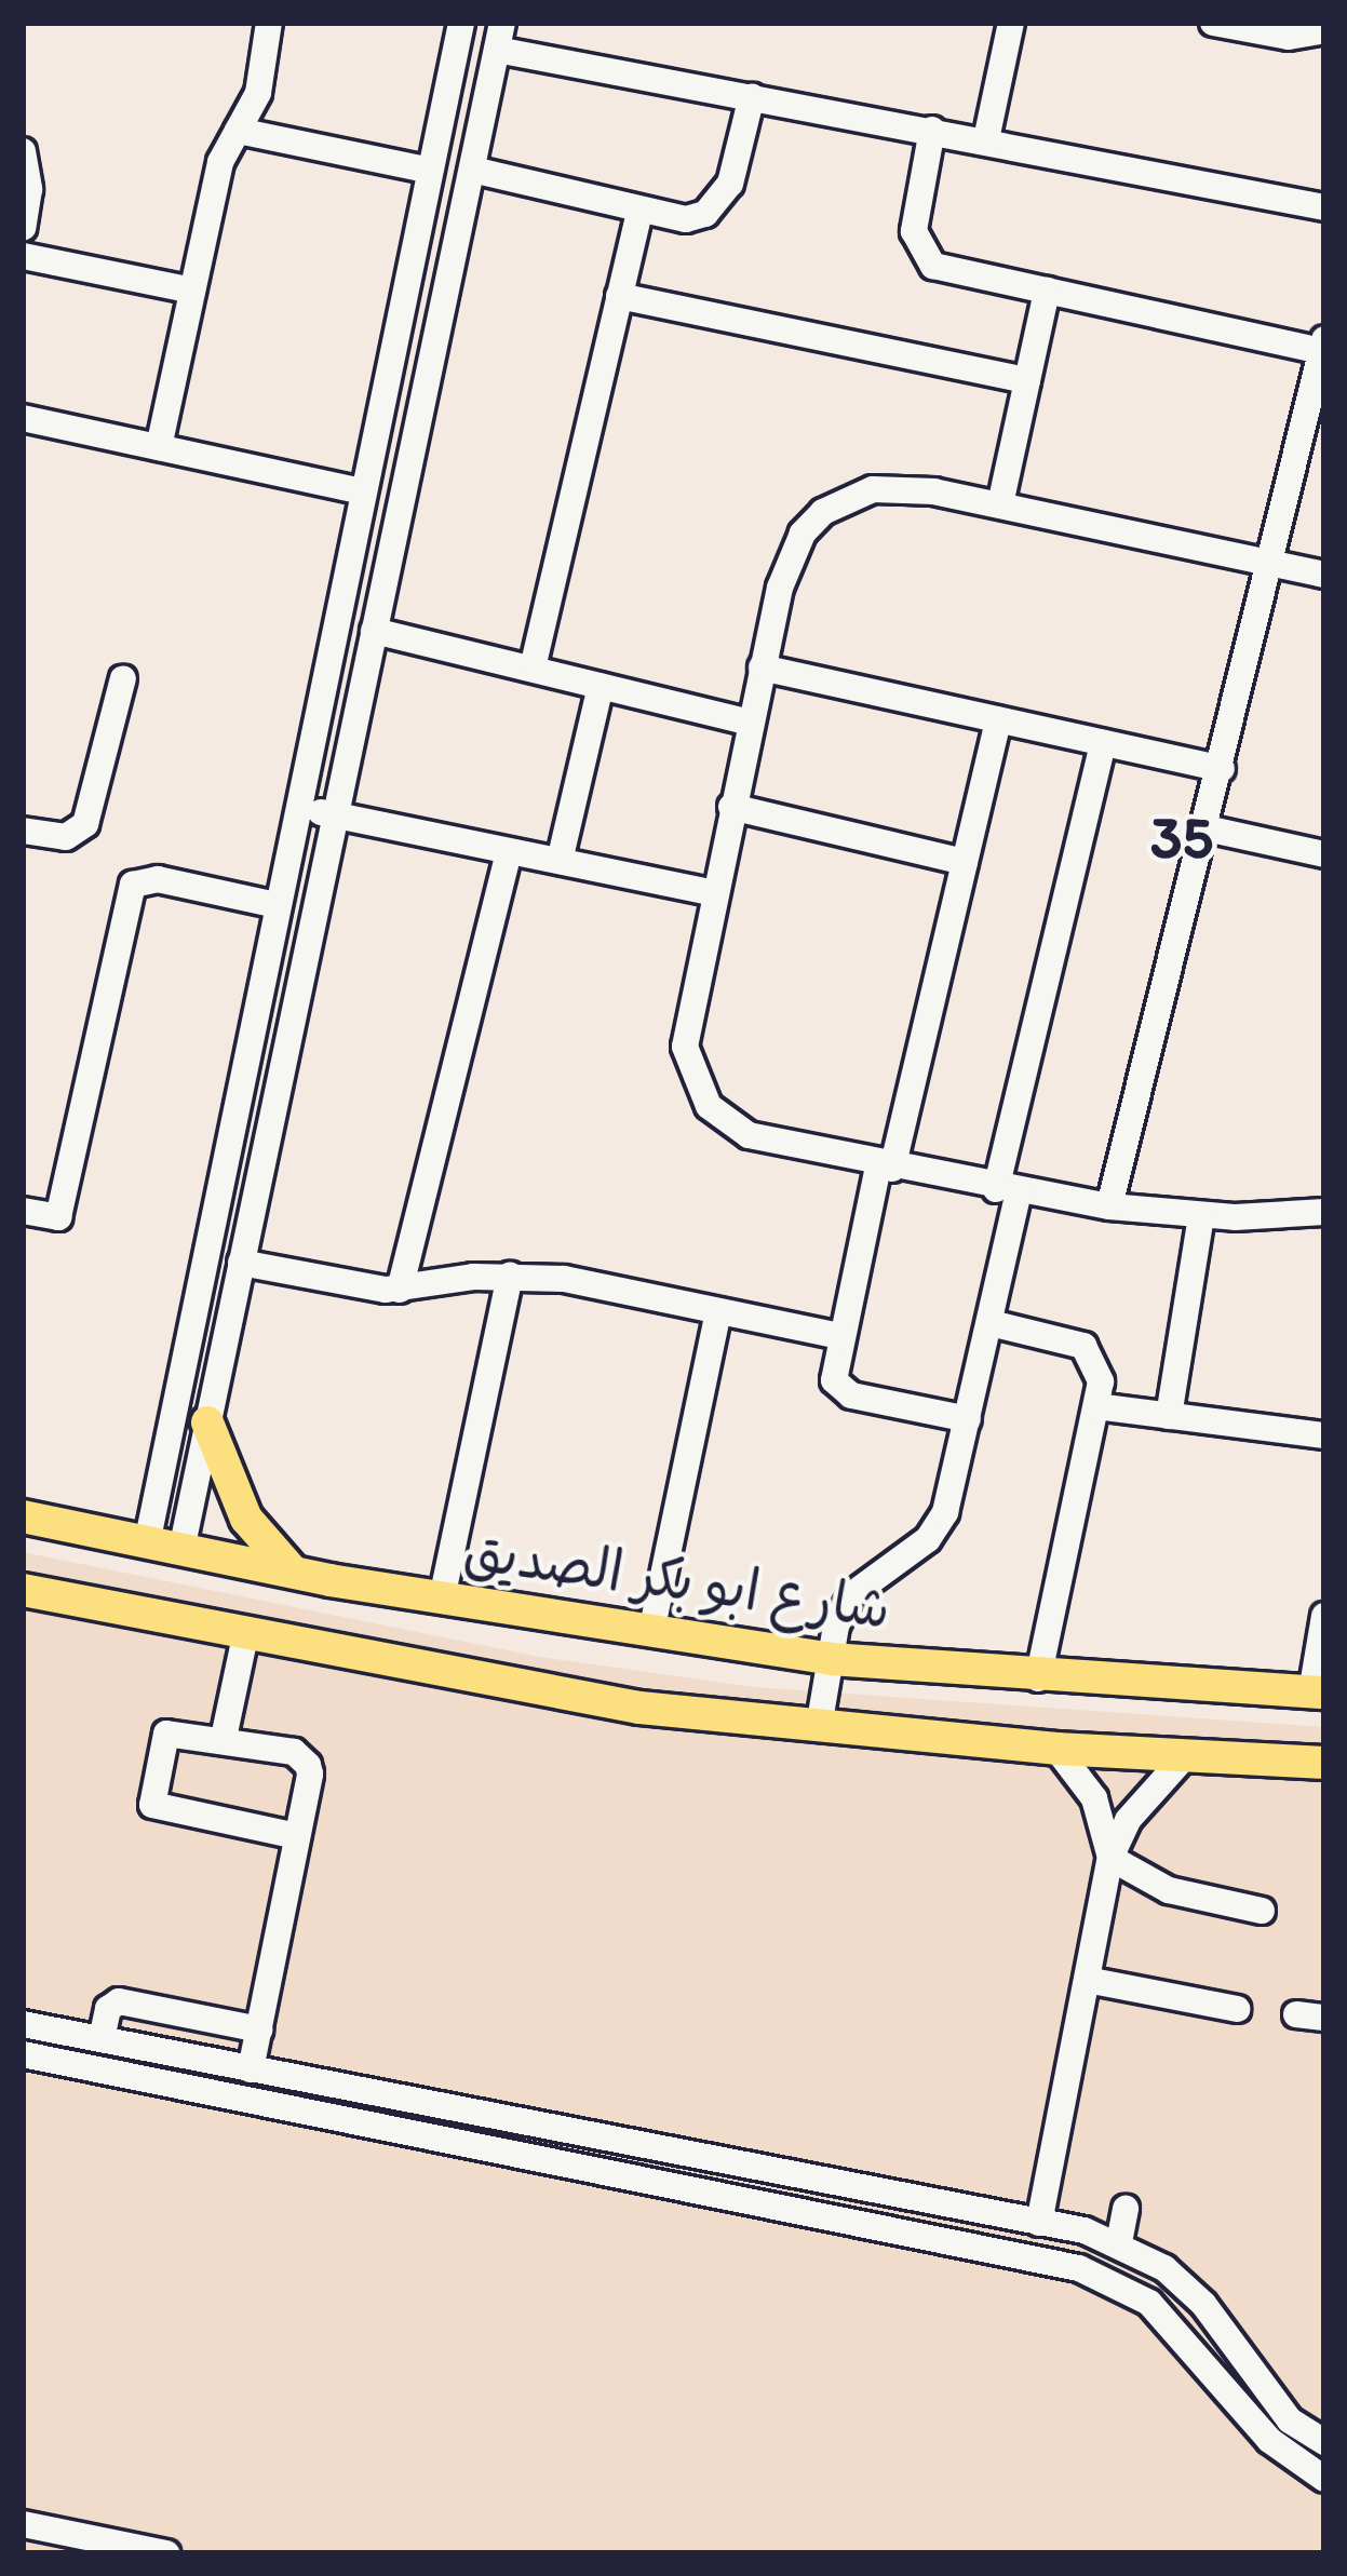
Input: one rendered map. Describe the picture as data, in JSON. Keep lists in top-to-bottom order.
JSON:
{
  "streets": {
    "main road": ["شارع ابو بكر الصديق"]
  },
  "districts": ["35"]
}
